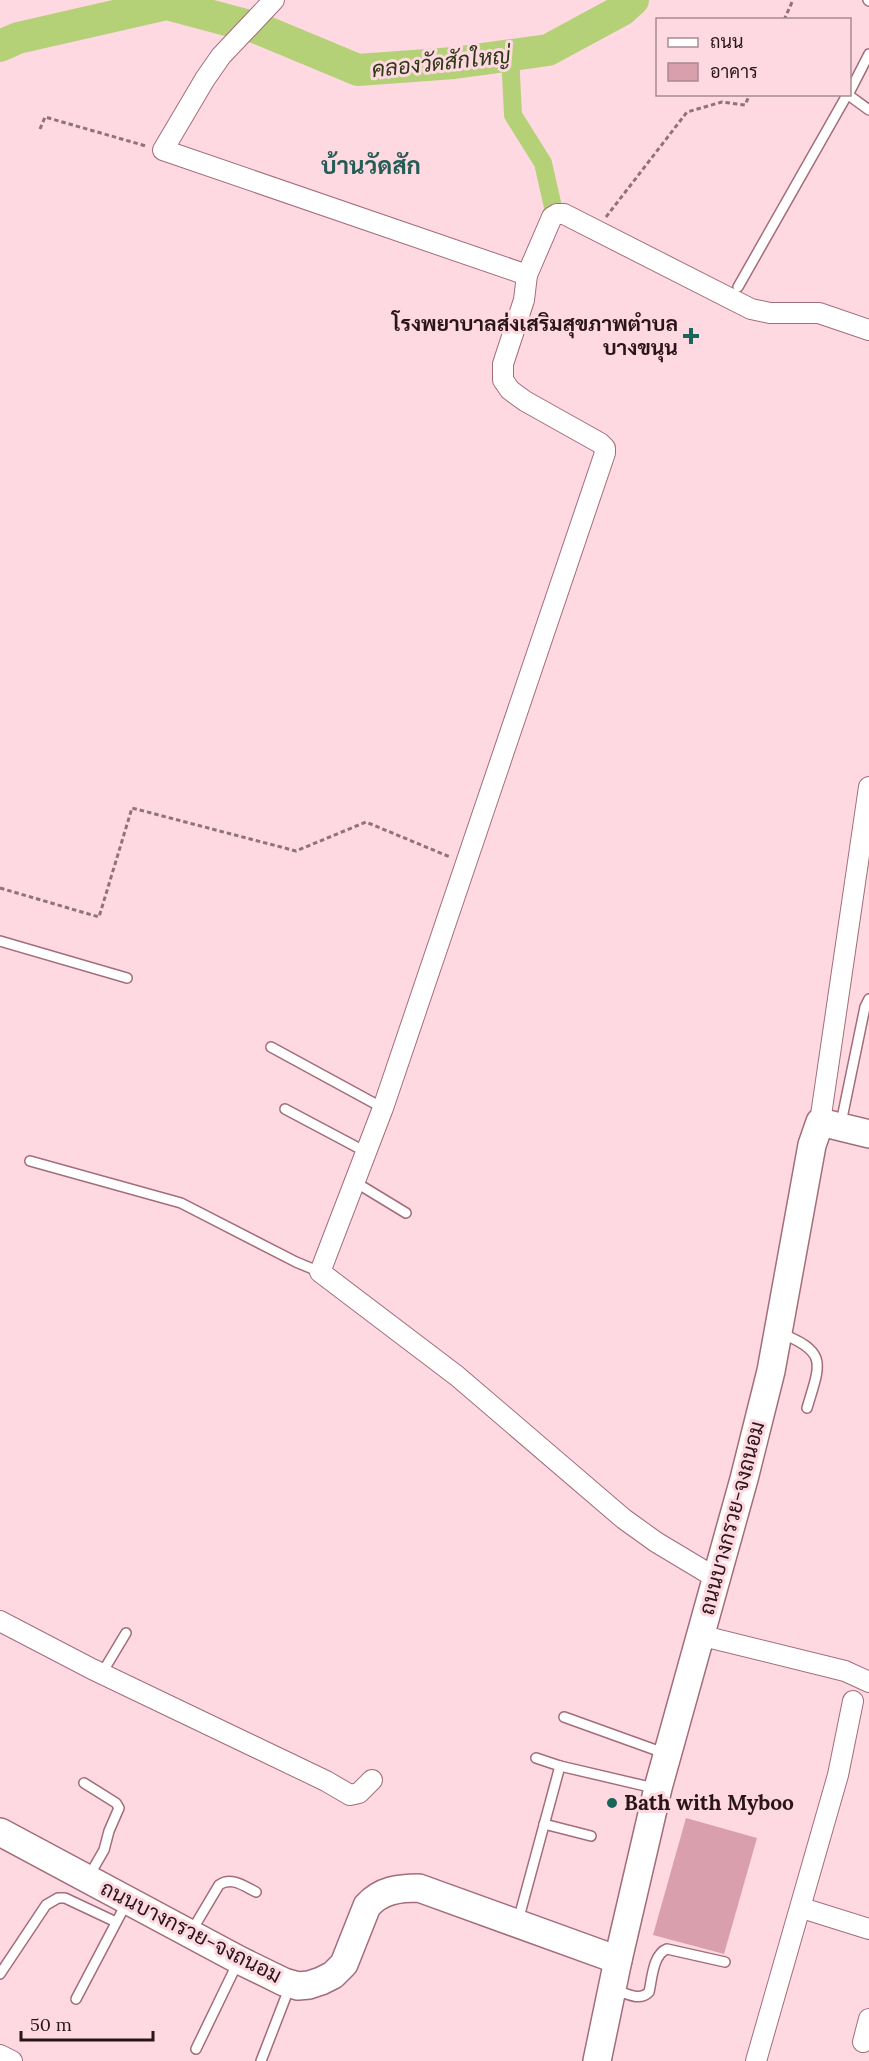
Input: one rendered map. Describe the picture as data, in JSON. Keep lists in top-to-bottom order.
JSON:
{
  "streets": {
    "street": ["ถนนบางกรวย-จงถนอม"]
  },
  "districts": ["บ้านวัดสัก"],
  "water": ["คลองวัดสักใหญ่"],
  "places": {
    "health": ["โรงพยาบาลส่งเสริมสุขภาพตำบล บางขนุน"],
    "other": ["Bath with Myboo"]
  },
  "legend": ["ถนน", "อาคาร"],
  "scale_bar": "50 m"
}
